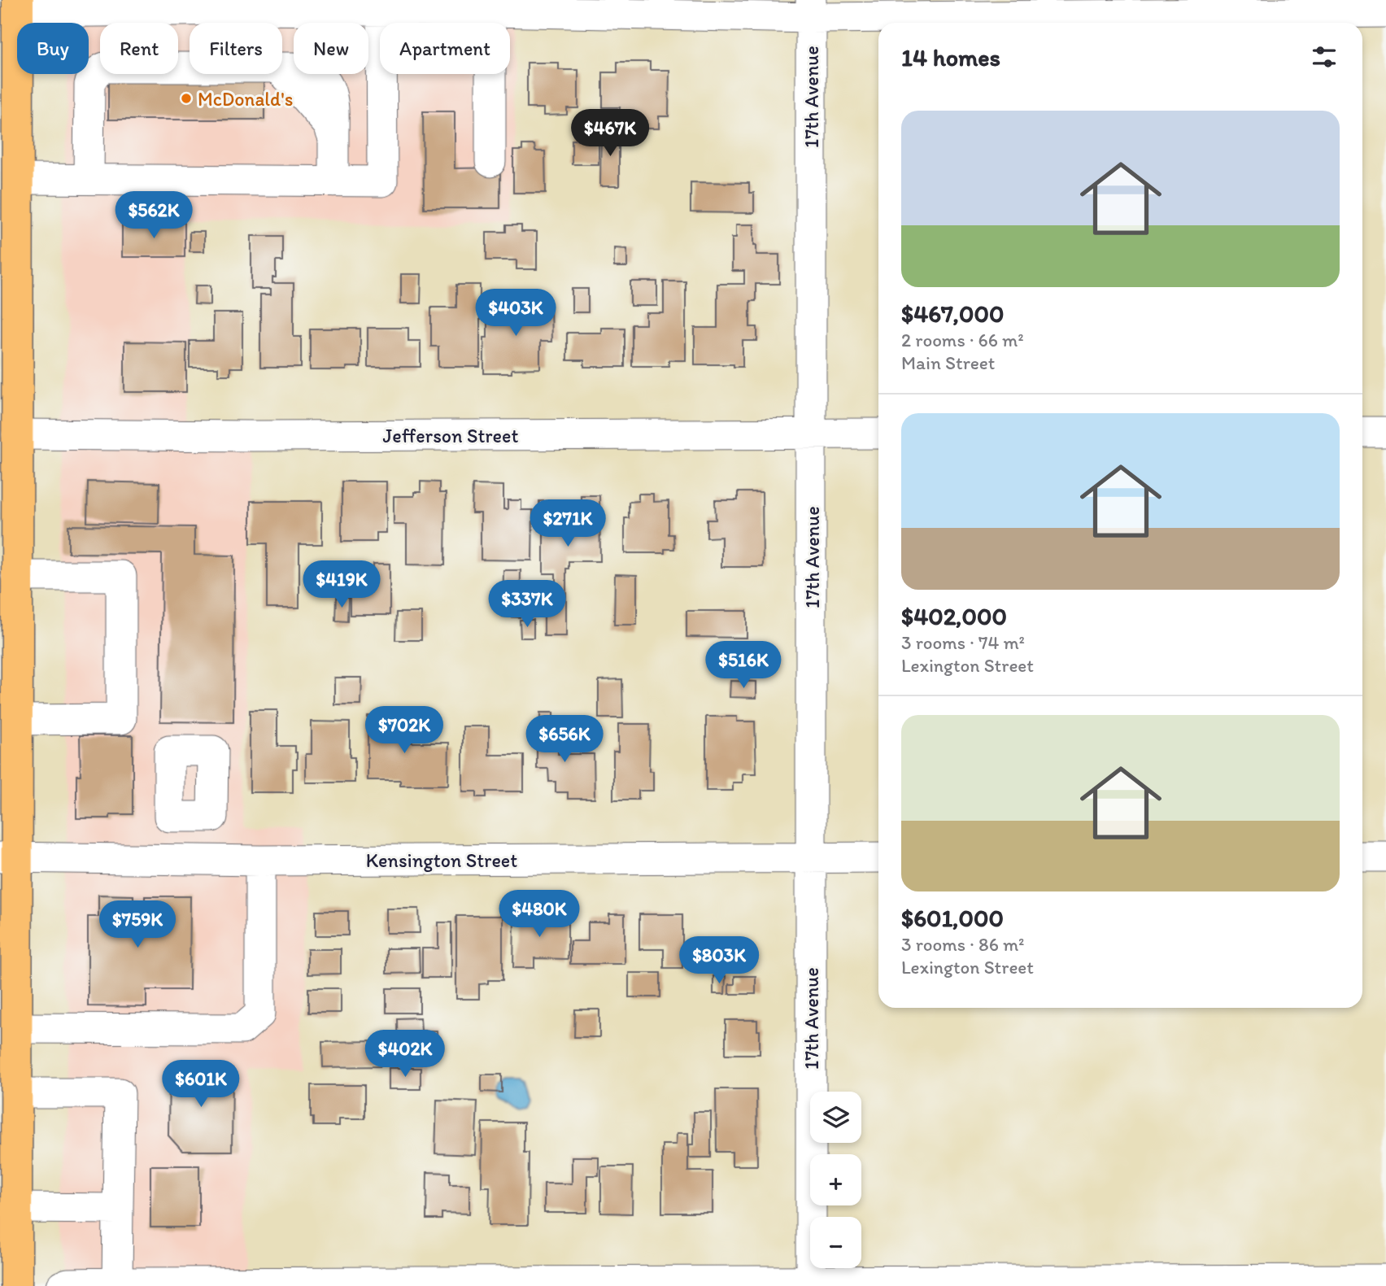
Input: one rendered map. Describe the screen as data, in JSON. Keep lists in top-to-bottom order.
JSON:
{
  "streets": {
    "street": ["17th Avenue", "Jefferson Street", "Kensington Street"]
  },
  "crossings": [
    ["17th Avenue", "Jefferson Street"],
    ["17th Avenue", "Kensington Street"]
  ],
  "places": ["McDonald's"],
  "page": {
    "chip": [
      "Buy",
      "Rent",
      "Filters",
      "New",
      "Apartment"
    ],
    "heading": "14 homes",
    "list": [
      {
        "name": "$467,000",
        "note": "2 rooms · 66 m² · Main Street"
      },
      {
        "name": "$402,000",
        "note": "3 rooms · 74 m² · Lexington Street"
      },
      {
        "name": "$601,000",
        "note": "3 rooms · 86 m² · Lexington Street"
      }
    ],
    "price": [
      "$467K",
      "$562K",
      "$403K",
      "$271K",
      "$419K",
      "$337K",
      "$516K",
      "$702K",
      "$656K",
      "$480K",
      "$759K",
      "$803K",
      "$402K",
      "$601K"
    ],
    "map_buttons": ["+", "−"]
  }
}
